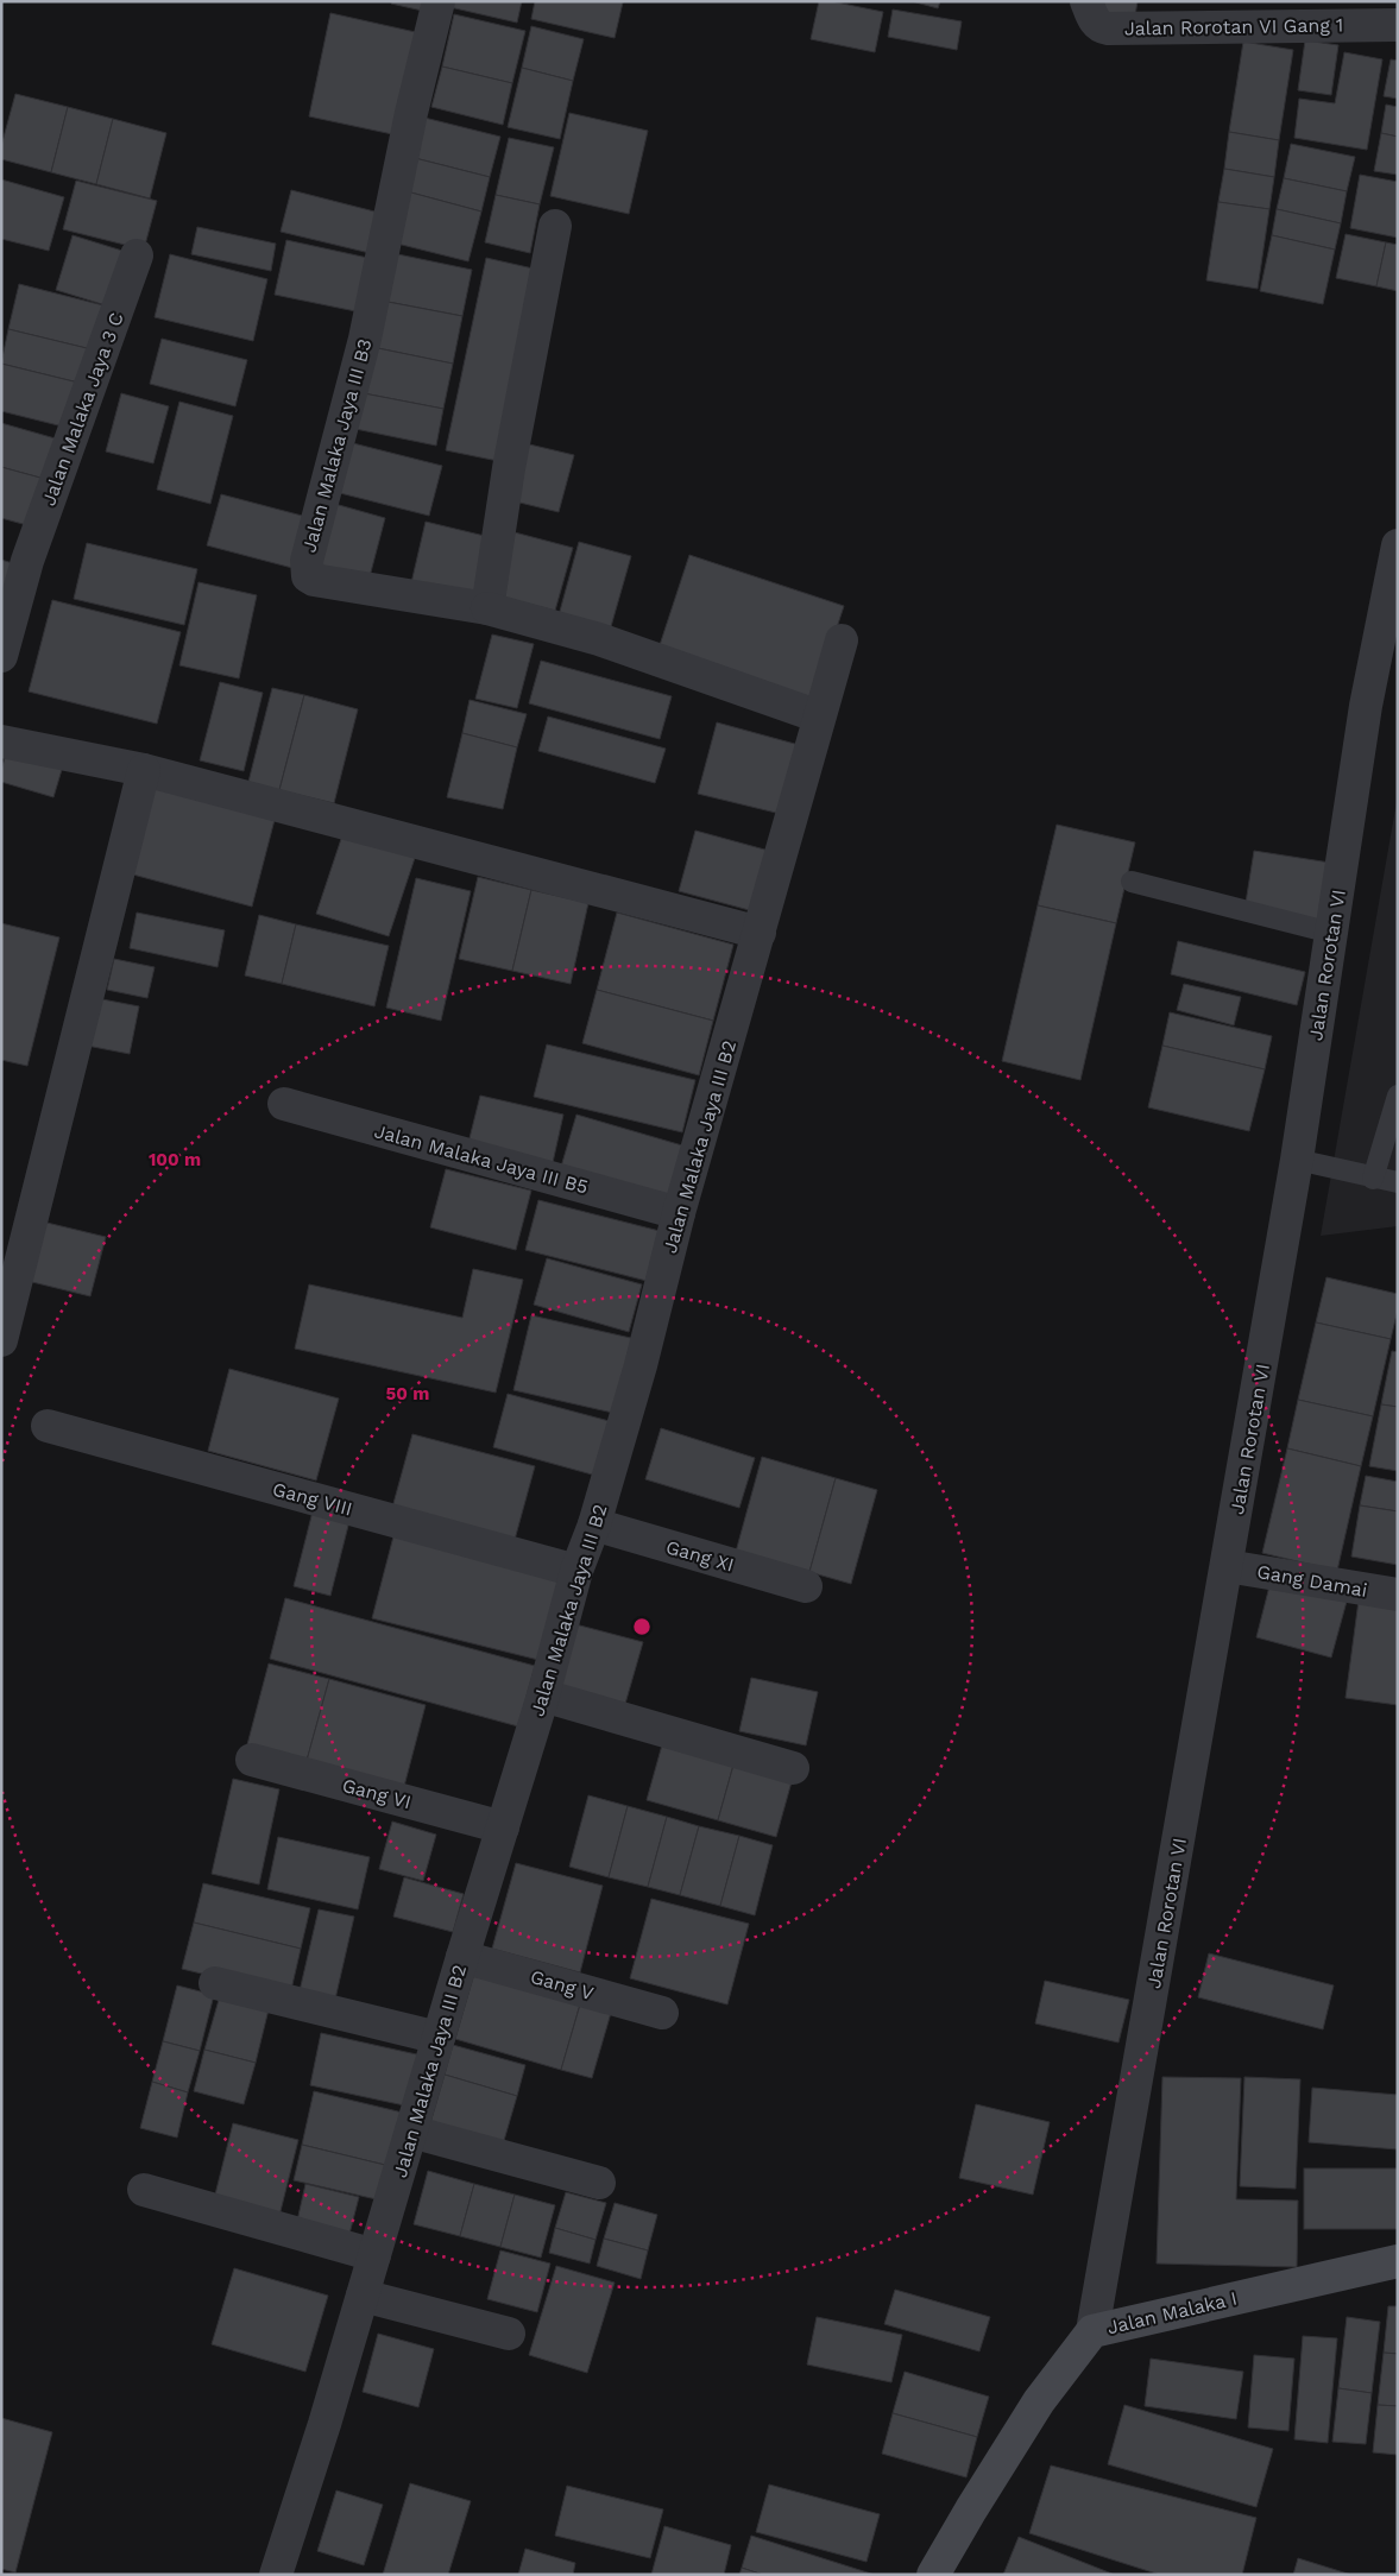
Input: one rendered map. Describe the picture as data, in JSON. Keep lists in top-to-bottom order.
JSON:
{
  "streets": {
    "street": [
      "Jalan Rorotan VI Gang 1",
      "Jalan Malaka Jaya 3 C",
      "Jalan Malaka Jaya III B3",
      "Jalan Rorotan VI",
      "Jalan Malaka Jaya III B2",
      "Jalan Malaka Jaya III B5",
      "Gang VIII",
      "Gang XI",
      "Gang Damai",
      "Gang VI",
      "Gang V",
      "Jalan Malaka I"
    ]
  },
  "crossings": [
    ["Jalan Malaka Jaya III B3", "Jalan Malaka Jaya III B2"],
    ["Jalan Rorotan VI", "Gang Damai"],
    ["Jalan Rorotan VI", "Jalan Malaka I"],
    ["Jalan Malaka Jaya III B2", "Jalan Malaka Jaya III B5"],
    ["Jalan Malaka Jaya III B2", "Gang VIII"],
    ["Jalan Malaka Jaya III B2", "Gang XI"],
    ["Jalan Malaka Jaya III B2", "Gang VI"],
    ["Jalan Malaka Jaya III B2", "Gang V"]
  ],
  "rings": ["100 m", "50 m"]
}
